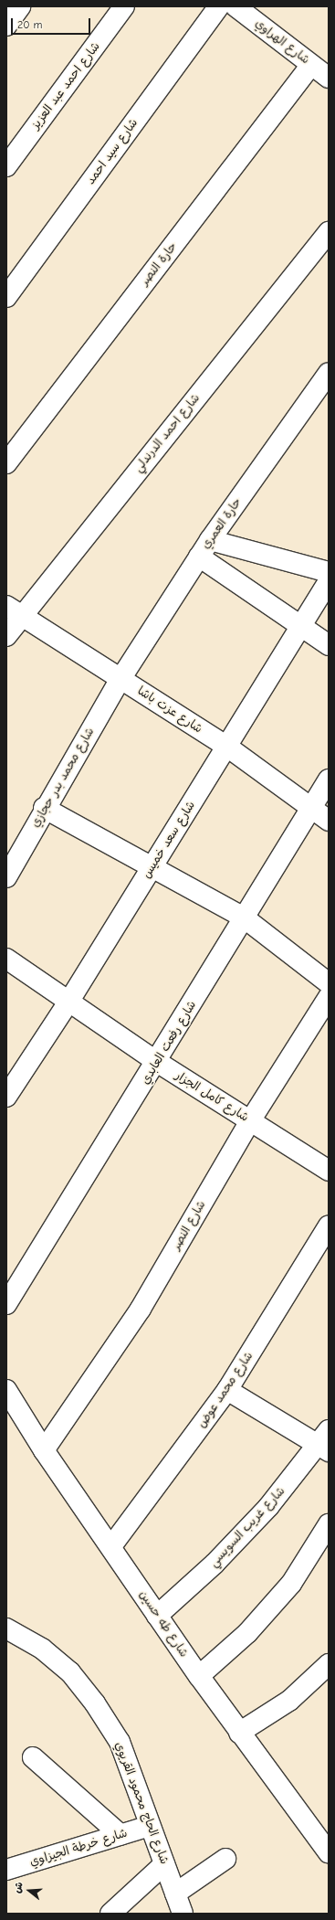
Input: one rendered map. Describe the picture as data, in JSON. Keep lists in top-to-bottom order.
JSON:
{
  "streets": {
    "street": [
      "شارع الهراوي",
      "شارع احمد عبد العزيز",
      "شارع سيد احمد",
      "حارة النصر",
      "شارع احمد الدرندلي",
      "حارة العمري",
      "شارع عزت باشا",
      "شارع محمد بدر حجازي",
      "شارع سعد خميس",
      "شارع رفعت العابدي",
      "شارع كامل الجزار",
      "شارع النصر",
      "شارع محمد عوض",
      "شارع غريب السويسي",
      "شارع طه حسين",
      "شارع الحاج محمود القريوي",
      "شارع خرطة الجيزاوي"
    ]
  },
  "crossings": [
    ["شارع الهراوي", "حارة النصر"],
    ["شارع احمد الدرندلي", "شارع عزت باشا"],
    ["حارة العمري", "شارع عزت باشا"],
    ["حارة العمري", "شارع محمد بدر حجازي"],
    ["شارع عزت باشا", "شارع محمد بدر حجازي"],
    ["شارع عزت باشا", "شارع سعد خميس"],
    ["شارع عزت باشا", "شارع رفعت العابدي"],
    ["شارع سعد خميس", "شارع كامل الجزار"],
    ["شارع رفعت العابدي", "شارع كامل الجزار"],
    ["شارع كامل الجزار", "شارع النصر"],
    ["شارع النصر", "شارع طه حسين"],
    ["شارع محمد عوض", "شارع طه حسين"],
    ["شارع غريب السويسي", "شارع طه حسين"],
    ["شارع الحاج محمود القريوي", "شارع خرطة الجيزاوي"]
  ],
  "scale_bar": "20 m",
  "north": "left"
}
